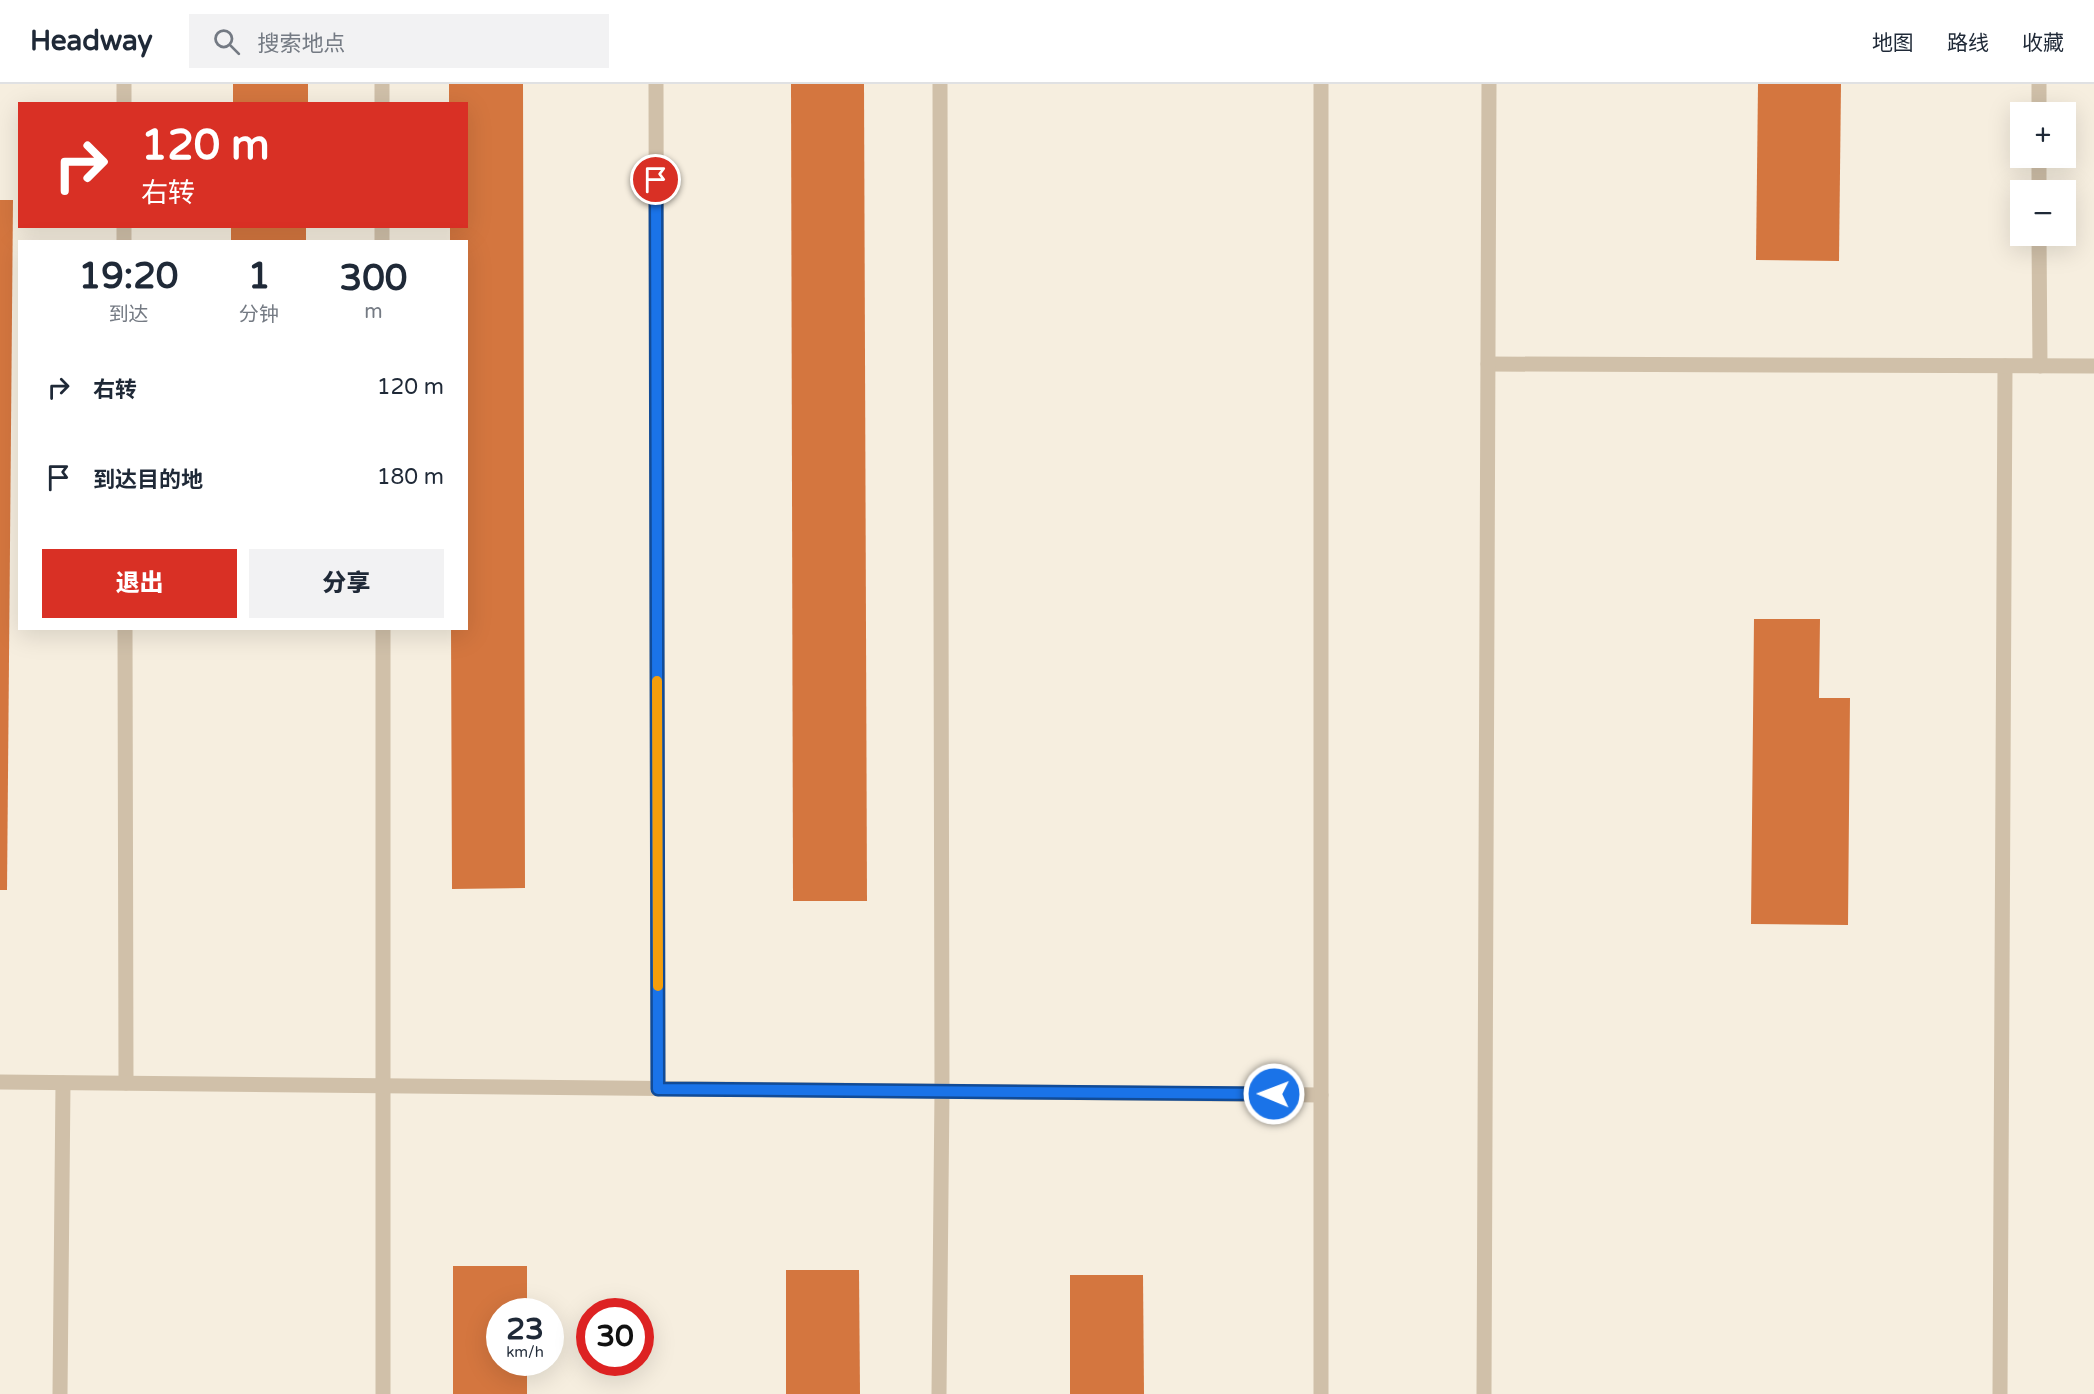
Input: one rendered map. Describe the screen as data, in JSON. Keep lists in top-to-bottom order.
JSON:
{
  "page": {
    "header": "Headway",
    "search": "搜索地点",
    "nav": ["地图", "路线", "收藏"],
    "map_buttons": ["+", "−"],
    "turn": ["120 m", "右转"],
    "eta": [
      "19:20",
      "到达",
      "1",
      "分钟",
      "300",
      "m"
    ],
    "list": [
      {
        "name": "右转",
        "value": "120 m"
      },
      {
        "name": "到达目的地",
        "value": "180 m"
      }
    ],
    "buttons": ["退出", "分享"],
    "speed": "23 km/h",
    "limit": "30"
  }
}
